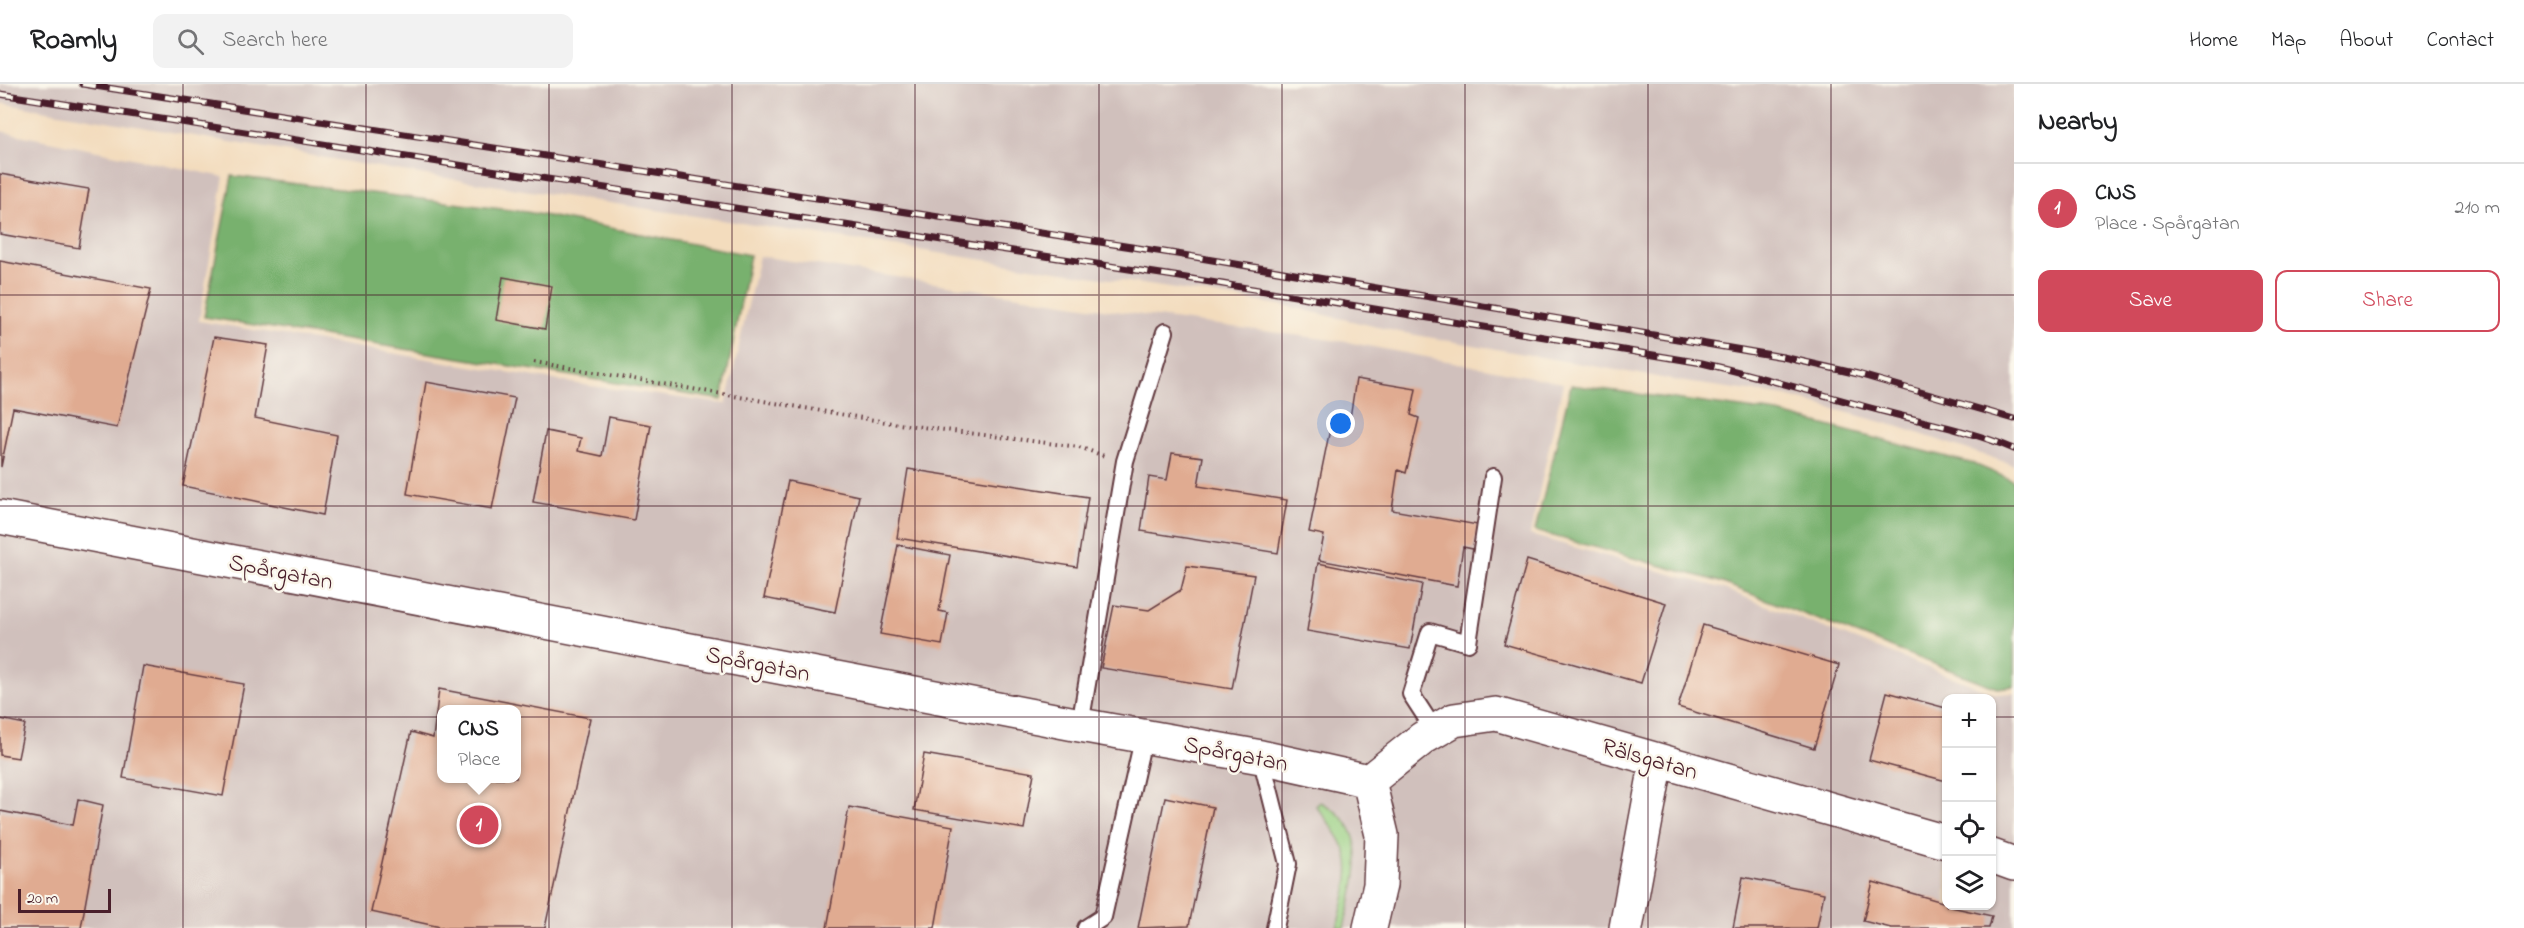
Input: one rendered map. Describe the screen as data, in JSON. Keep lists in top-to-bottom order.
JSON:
{
  "streets": {
    "street": ["Spårgatan", "Rälsgatan"]
  },
  "crossings": [
    ["Spårgatan", "Rälsgatan"]
  ],
  "scale_bar": "20 m",
  "page": {
    "header": "Roamly",
    "search": "Search here",
    "nav": [
      "Home",
      "Map",
      "About",
      "Contact"
    ],
    "heading": "Nearby",
    "list": [
      {
        "mark": "1",
        "name": "CNS",
        "note": "Place · Spårgatan",
        "value": "210 m"
      }
    ],
    "buttons": ["Save", "Share"],
    "map_buttons": ["+", "−"],
    "popup": ["CNS", "Place"],
    "pins": "1",
    "scale": "20 m"
  }
}
